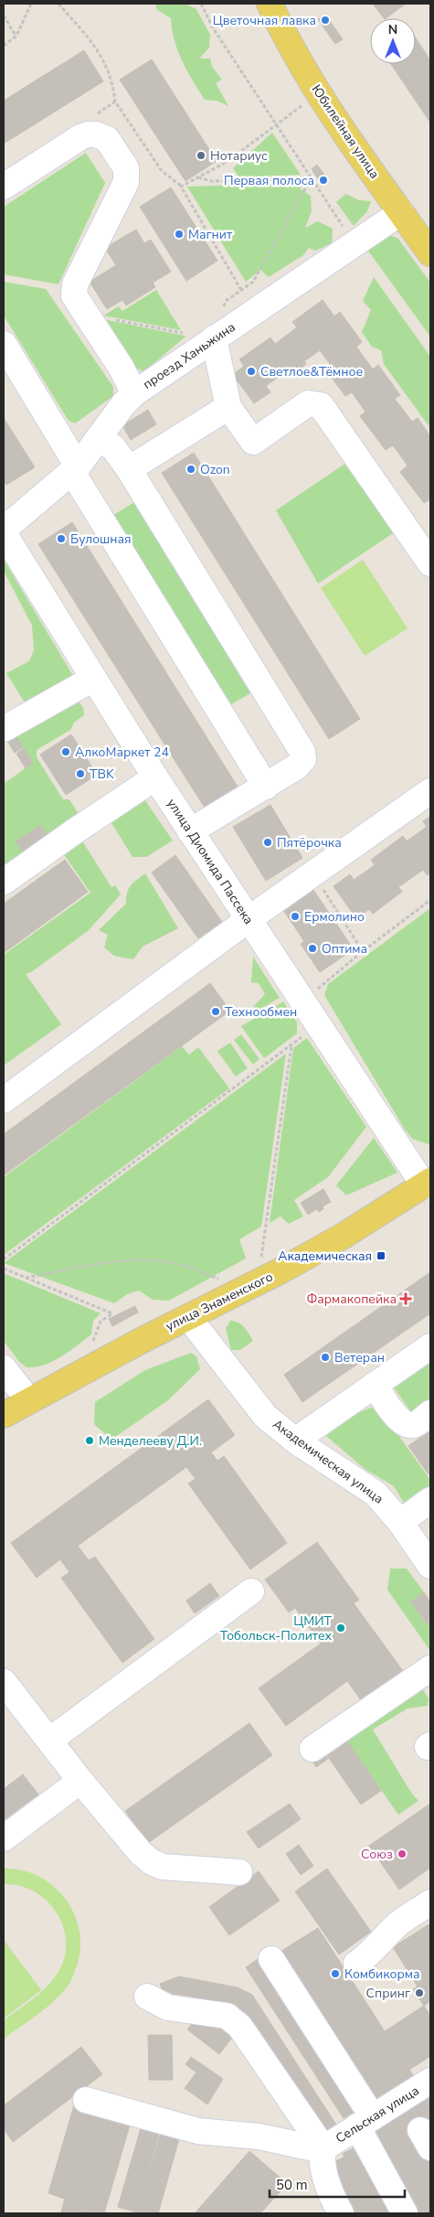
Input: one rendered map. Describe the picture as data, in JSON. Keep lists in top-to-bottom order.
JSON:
{
  "streets": {
    "main road": ["Юбилейная улица", "улица Знаменского"],
    "street": [
      "проезд Ханьжина",
      "улица Диомида Пассека",
      "Академическая улица",
      "Сельская улица"
    ]
  },
  "crossings": [
    ["Юбилейная улица", "проезд Ханьжина"],
    ["улица Диомида Пассека", "улица Знаменского"],
    ["улица Знаменского", "Академическая улица"]
  ],
  "places": {
    "other": [
      "Цветочная лавка",
      "Нотариус",
      "Первая полоса",
      "Магнит",
      "Светлое&Тёмное",
      "Ozon",
      "Булошная",
      "АлкоМаркет 24",
      "TBK",
      "Пятёрочка",
      "Ермолино",
      "Оптима",
      "Технообмен",
      "Ветеран",
      "Менделееву Д.И.",
      "ЦМИТ Тобольск-Политех",
      "Союз",
      "Комбикорма",
      "Спринг"
    ],
    "transit": ["Академическая"],
    "health": ["Фармакопейка"]
  },
  "scale_bar": "50 m",
  "north": "top"
}
